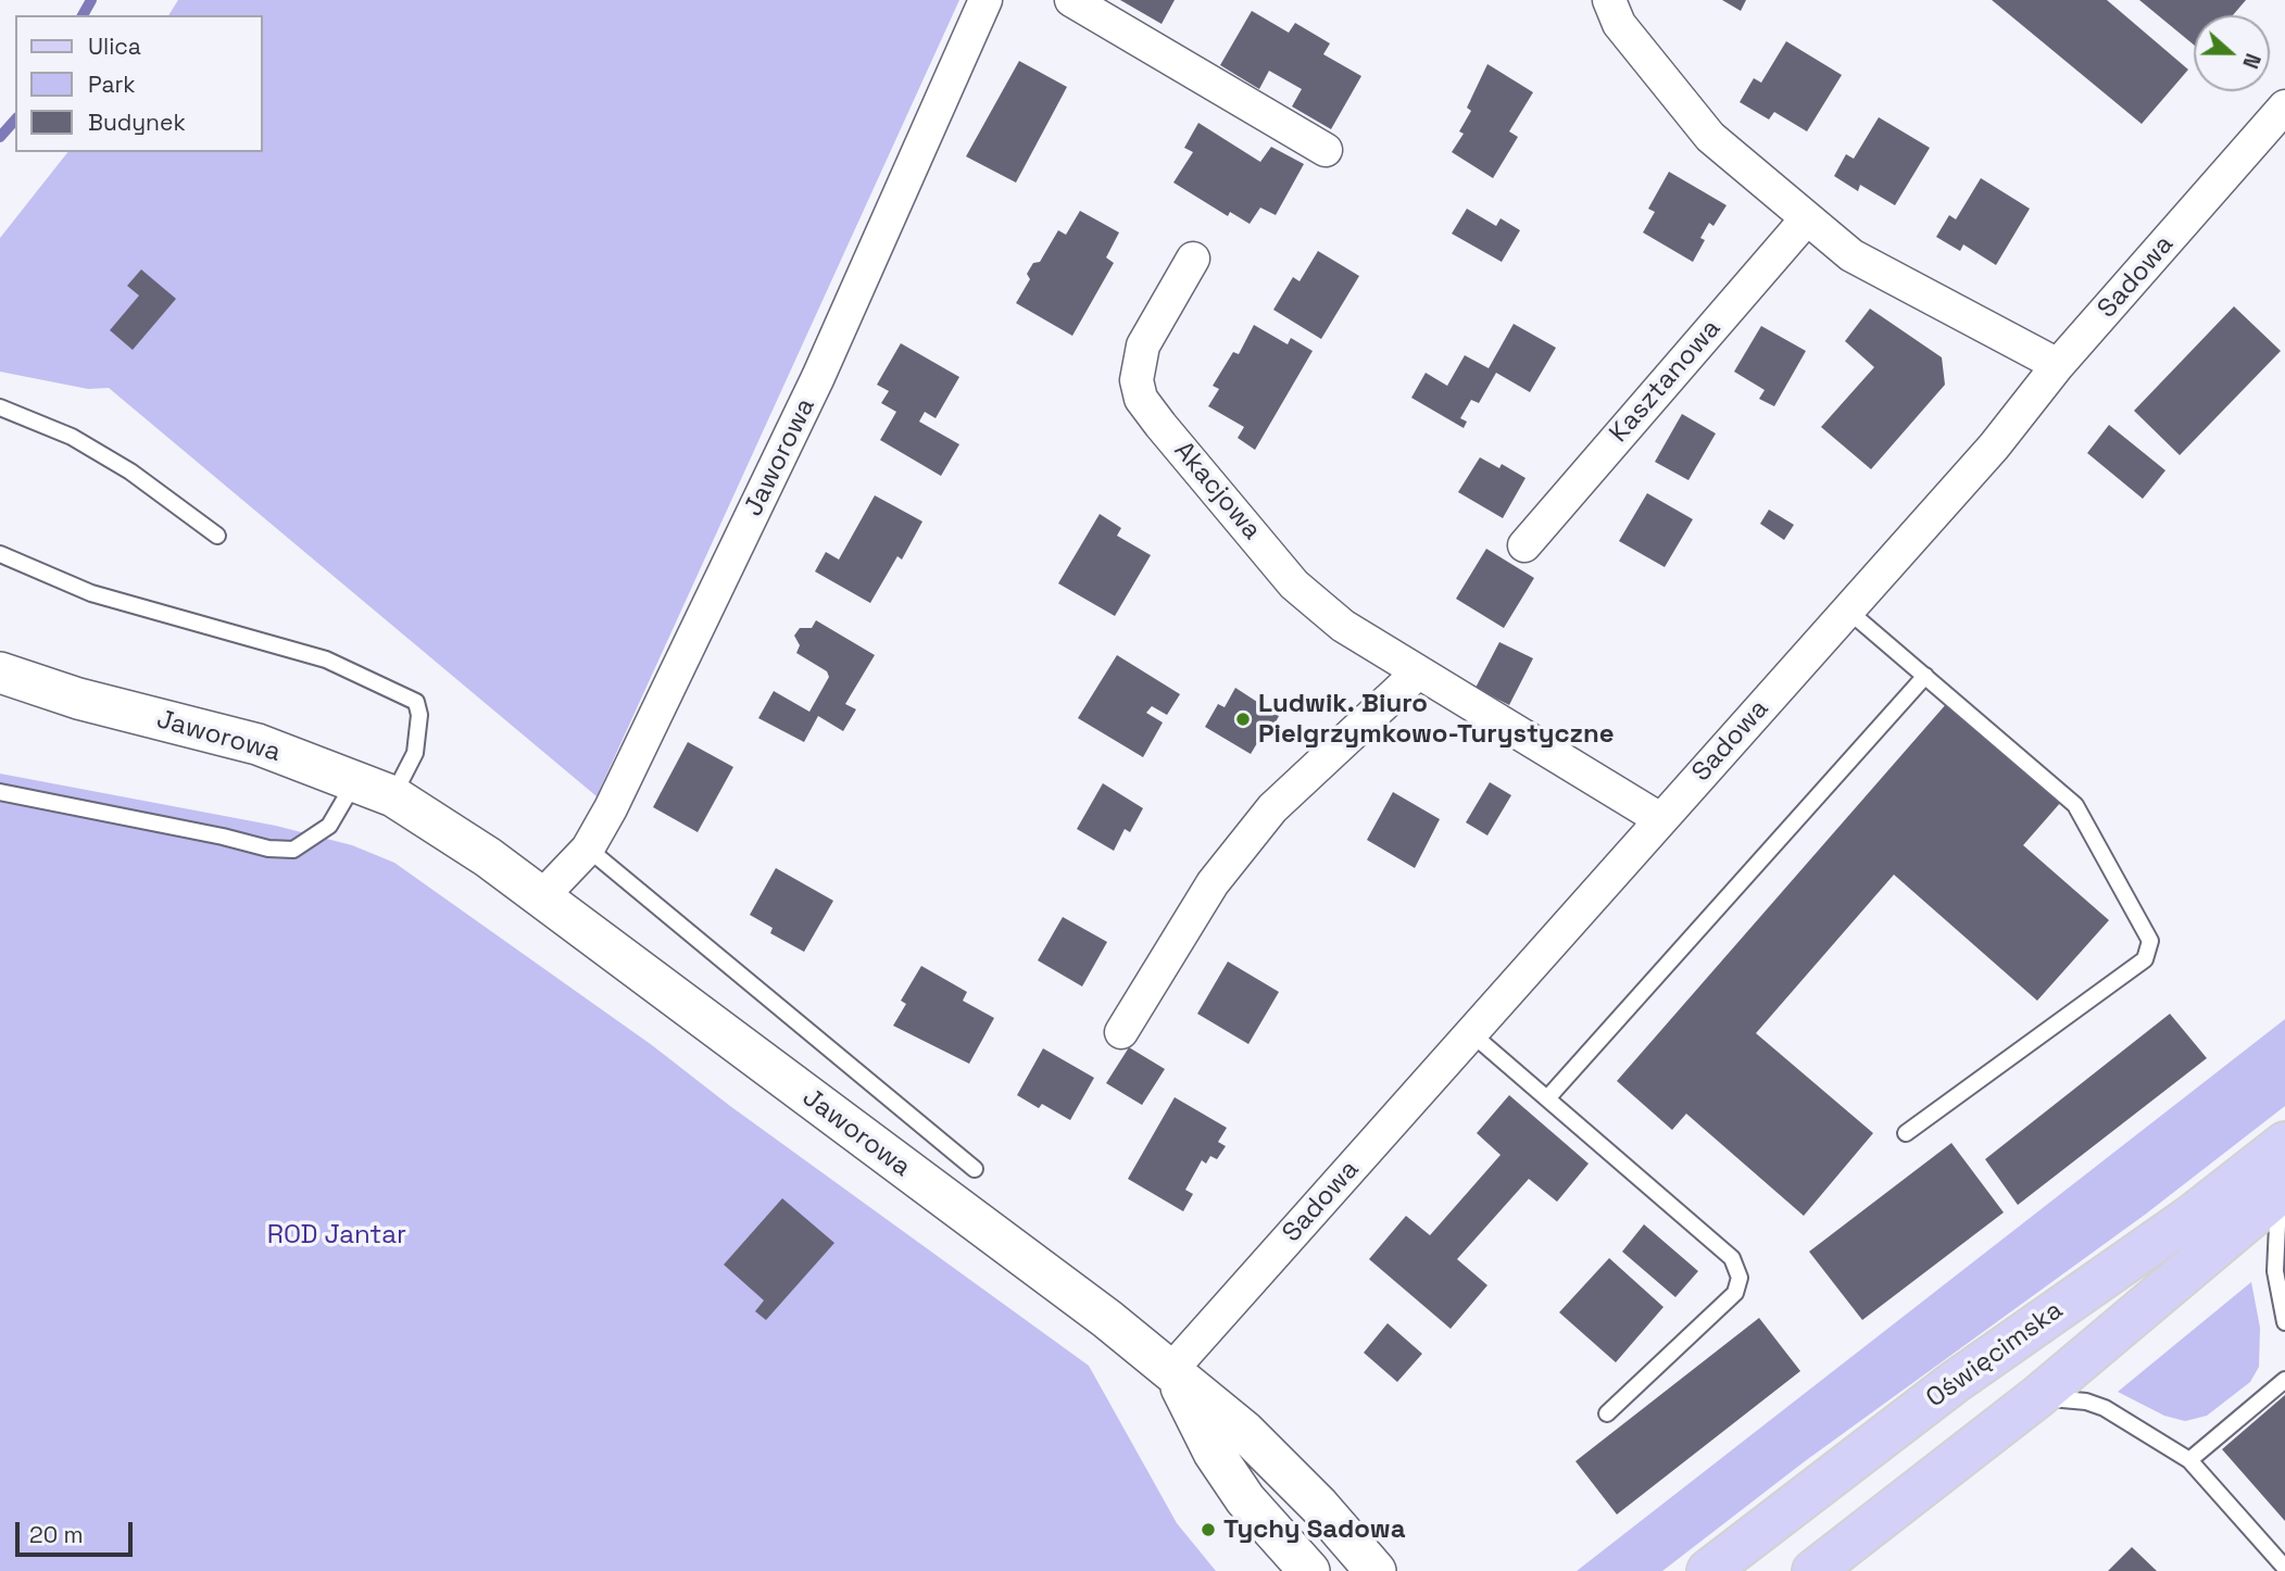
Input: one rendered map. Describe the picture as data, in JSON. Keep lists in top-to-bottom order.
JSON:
{
  "streets": {
    "main road": ["Oświęcimska"],
    "street": [
      "Sadowa",
      "Kasztanowa",
      "Jaworowa",
      "Akacjowa"
    ]
  },
  "crossings": [
    ["Sadowa", "Jaworowa"],
    ["Sadowa", "Akacjowa"]
  ],
  "parks": ["ROD Jantar"],
  "places": ["Ludwik. Biuro Pielgrzymkowo-Turystyczne", "Tychy Sadowa"],
  "legend": ["Ulica", "Park", "Budynek"],
  "scale_bar": "20 m",
  "north": "right"
}
